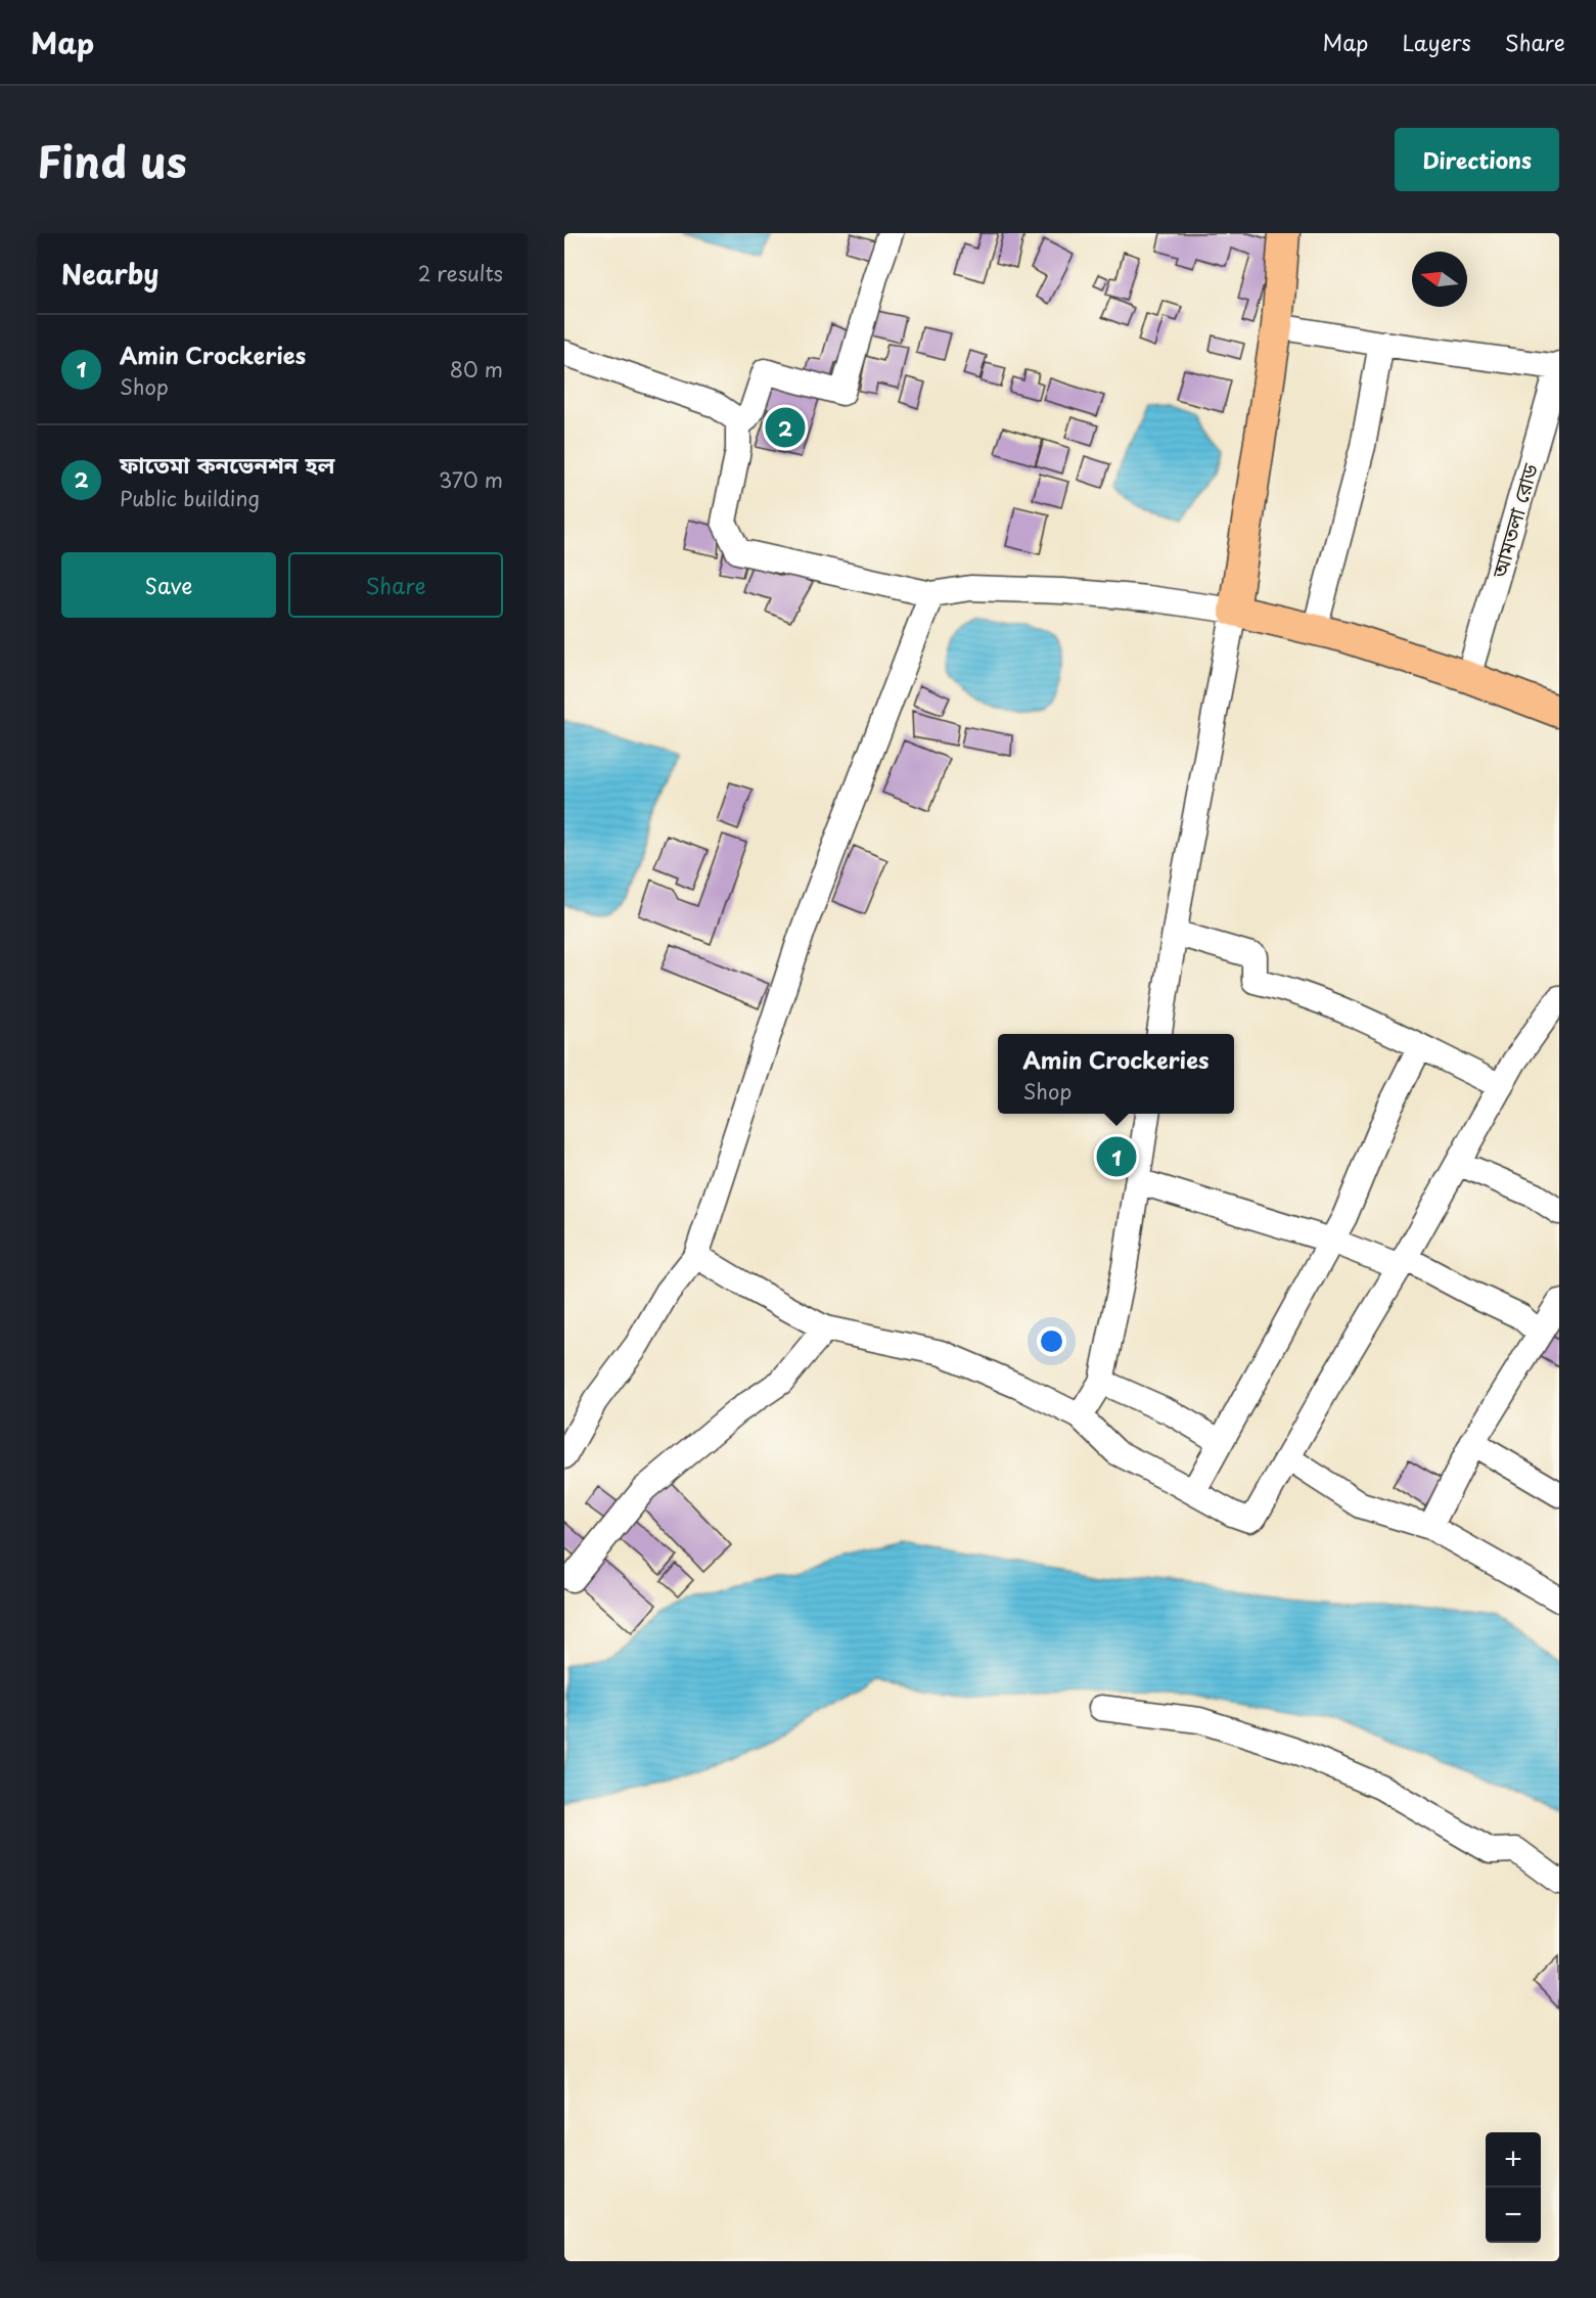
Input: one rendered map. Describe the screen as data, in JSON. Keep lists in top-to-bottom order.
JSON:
{
  "streets": {
    "street": ["আমতলা রোড"]
  },
  "north": "left",
  "page": {
    "header": "Map",
    "nav": ["Map", "Layers", "Share"],
    "title": "Find us",
    "buttons": [
      "Directions",
      ["Save", "Share"]
    ],
    "heading": ["Nearby", "2 results"],
    "list": [
      {
        "mark": "1",
        "name": "Amin Crockeries",
        "note": "Shop",
        "value": "80 m"
      },
      {
        "mark": "2",
        "name": "ফাতেমা কনভেনশন হল",
        "note": "Public building",
        "value": "370 m"
      }
    ],
    "pins": ["2", "1"],
    "popup": ["Amin Crockeries", "Shop"],
    "map_buttons": ["+", "−"]
  }
}
